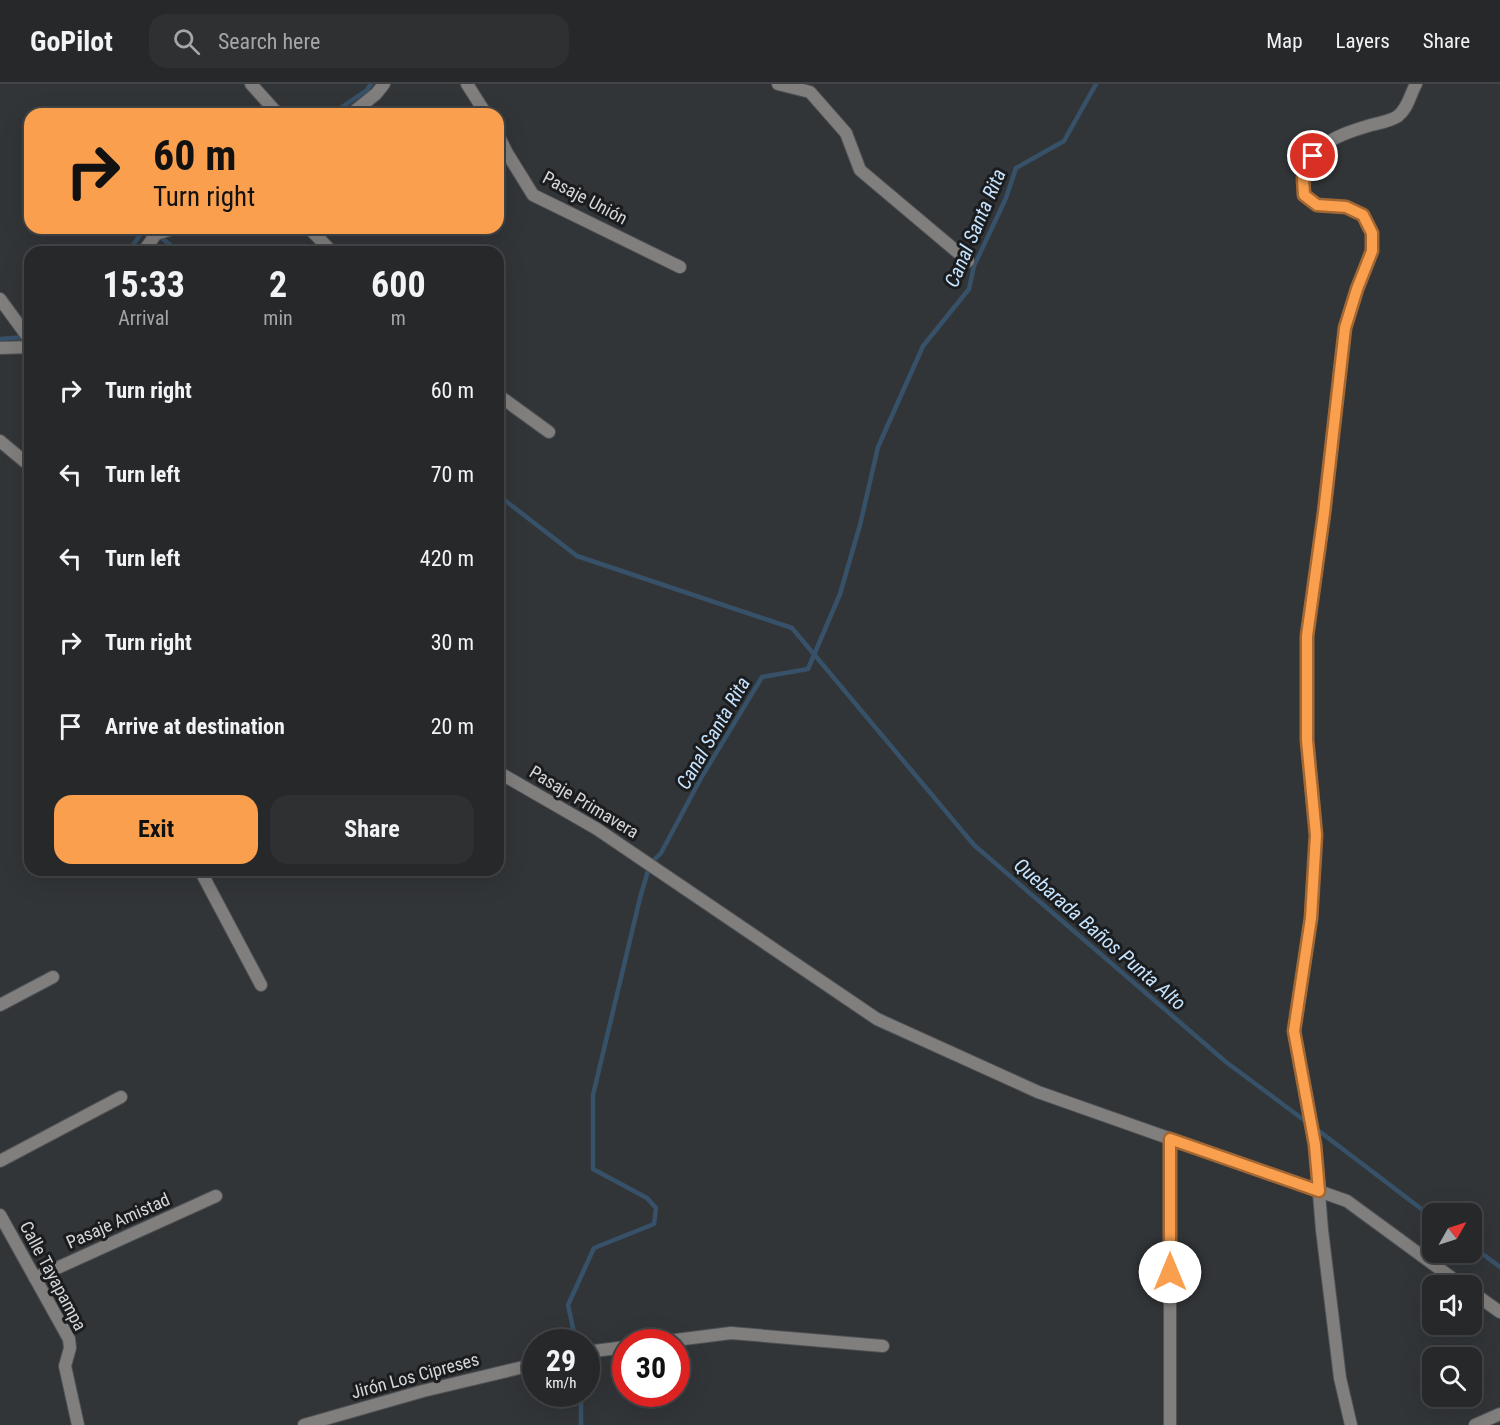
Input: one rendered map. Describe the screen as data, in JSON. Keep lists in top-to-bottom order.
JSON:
{
  "streets": {
    "street": [
      "Pasaje Unión",
      "Pasaje Primavera",
      "Pasaje Amistad",
      "Calle Tayapampa",
      "Jirón Los Cipreses"
    ]
  },
  "crossings": [
    ["Pasaje Amistad", "Calle Tayapampa"]
  ],
  "water": ["Canal Santa Rita", "Quebarada Baños Punta Alto"],
  "north": "top right",
  "page": {
    "header": "GoPilot",
    "search": "Search here",
    "nav": ["Map", "Layers", "Share"],
    "turn": ["60 m", "Turn right"],
    "eta": [
      "15:33",
      "Arrival",
      "2",
      "min",
      "600",
      "m"
    ],
    "list": [
      {
        "name": "Turn right",
        "value": "60 m"
      },
      {
        "name": "Turn left",
        "value": "70 m"
      },
      {
        "name": "Turn left",
        "value": "420 m"
      },
      {
        "name": "Turn right",
        "value": "30 m"
      },
      {
        "name": "Arrive at destination",
        "value": "20 m"
      }
    ],
    "buttons": ["Exit", "Share"],
    "speed": "29 km/h",
    "limit": "30"
  }
}
